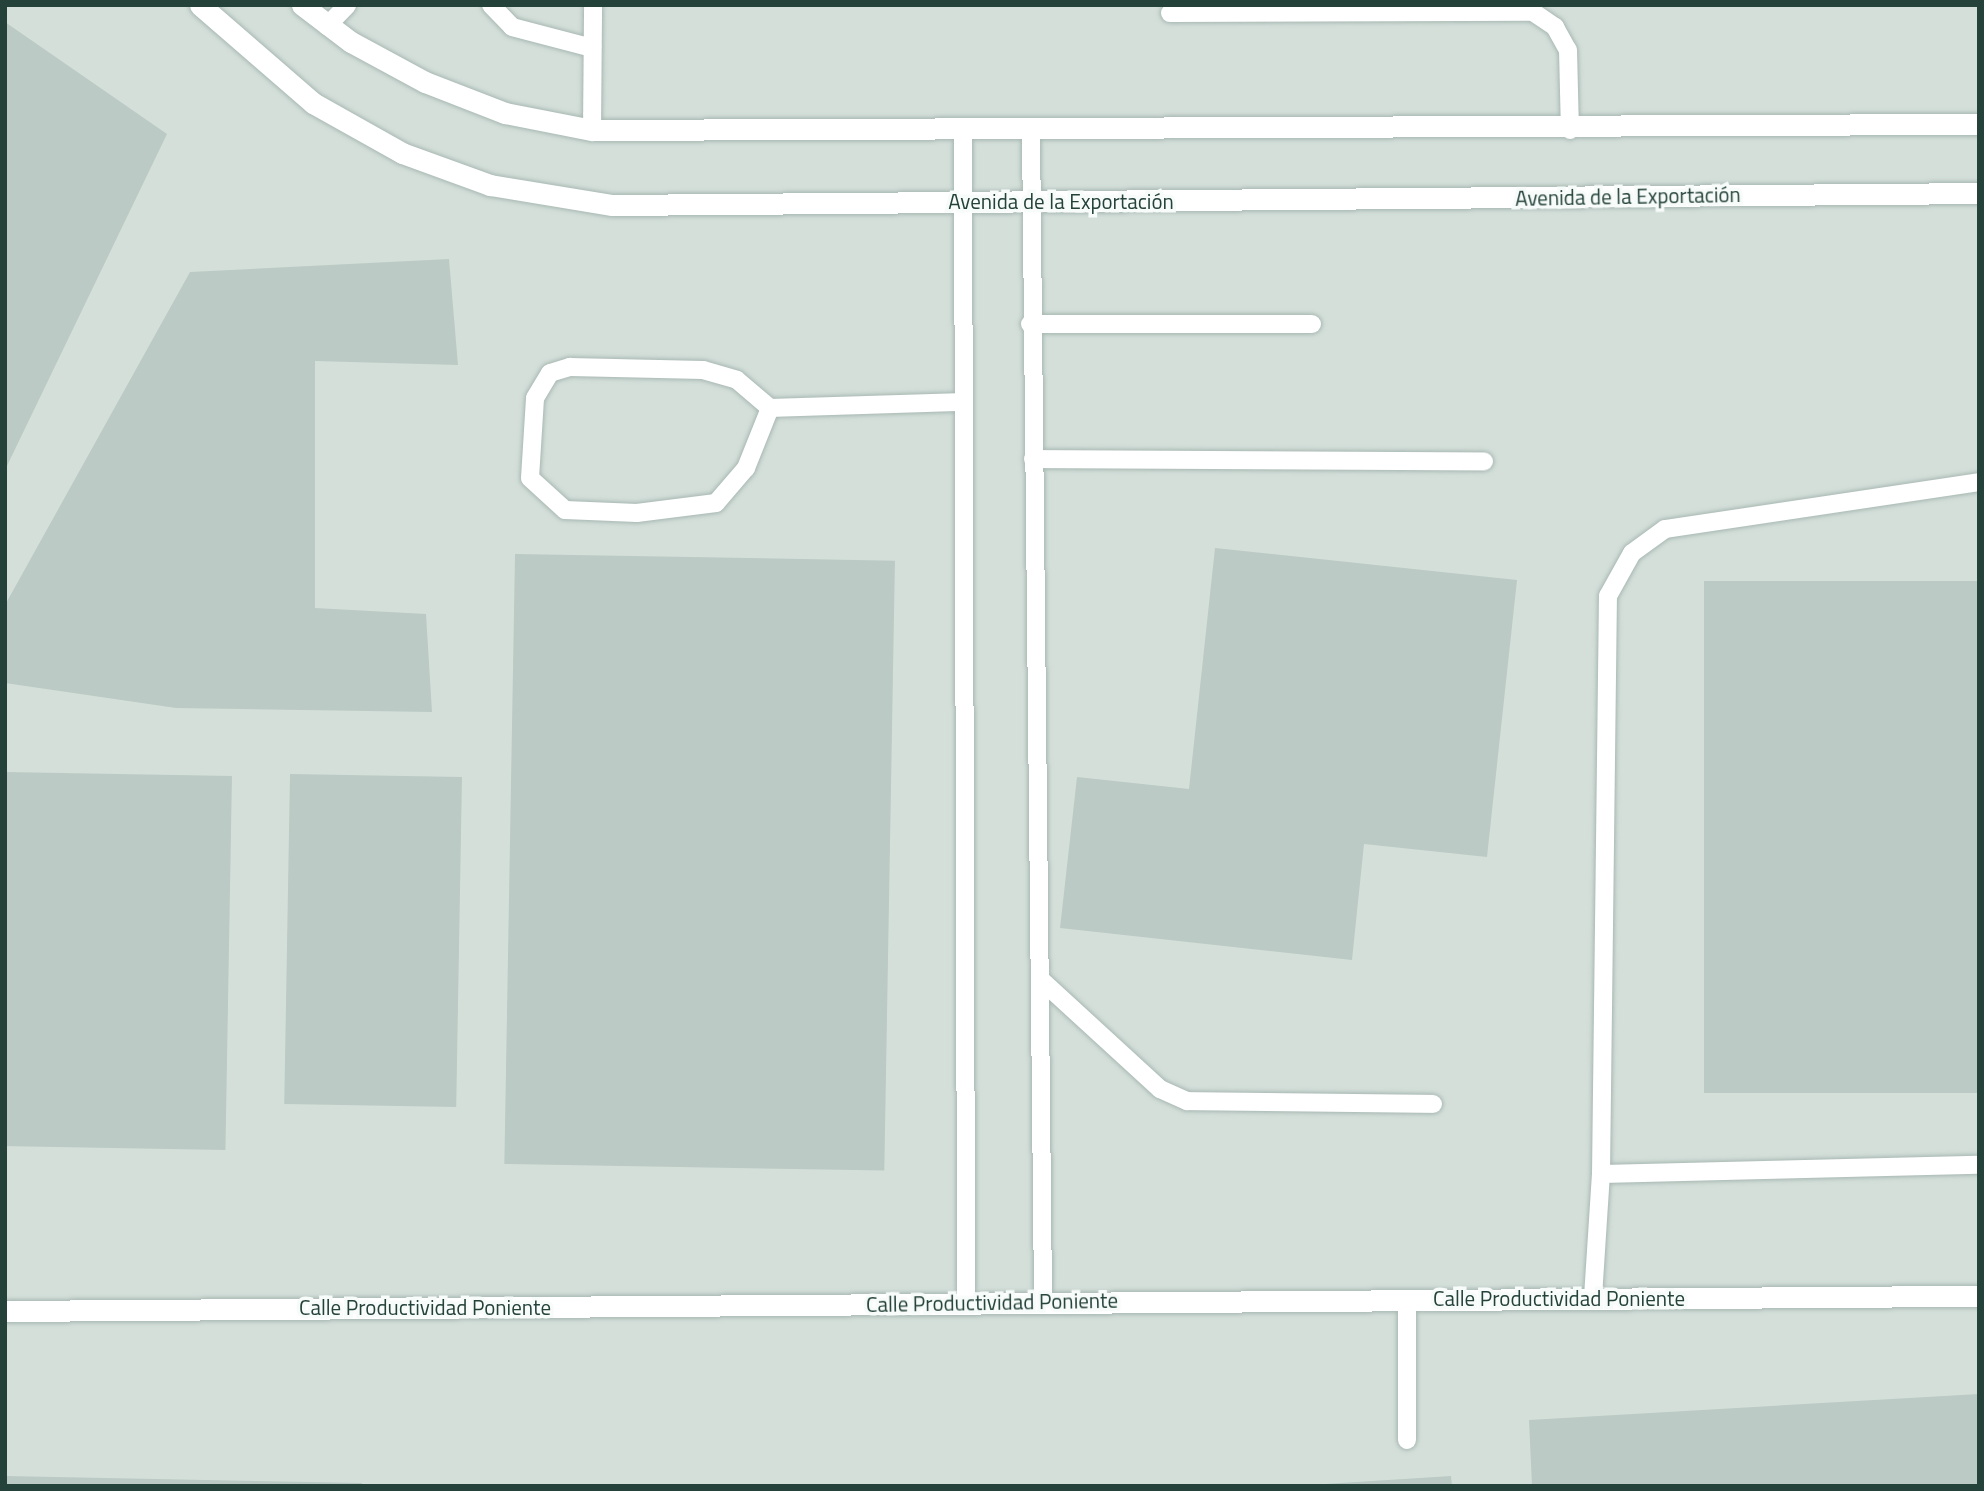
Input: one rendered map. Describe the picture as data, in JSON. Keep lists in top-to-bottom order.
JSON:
{
  "streets": {
    "street": ["Avenida de la Exportación", "Calle Productividad Poniente"]
  }
}
